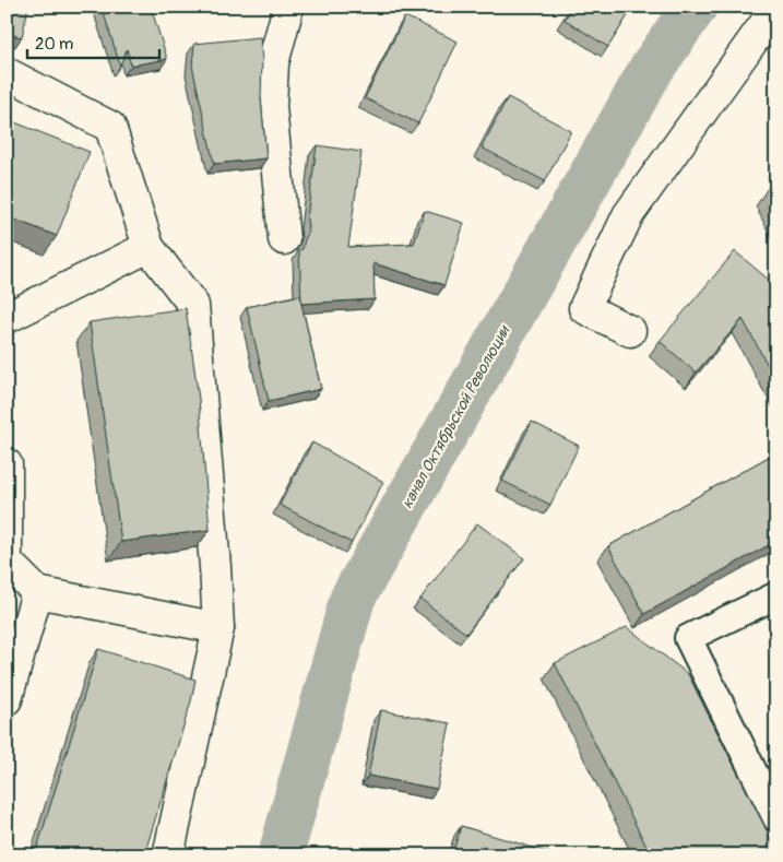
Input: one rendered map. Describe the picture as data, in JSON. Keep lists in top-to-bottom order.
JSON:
{
  "water": ["канал Октябрьской Революции"],
  "scale_bar": "20 m"
}
